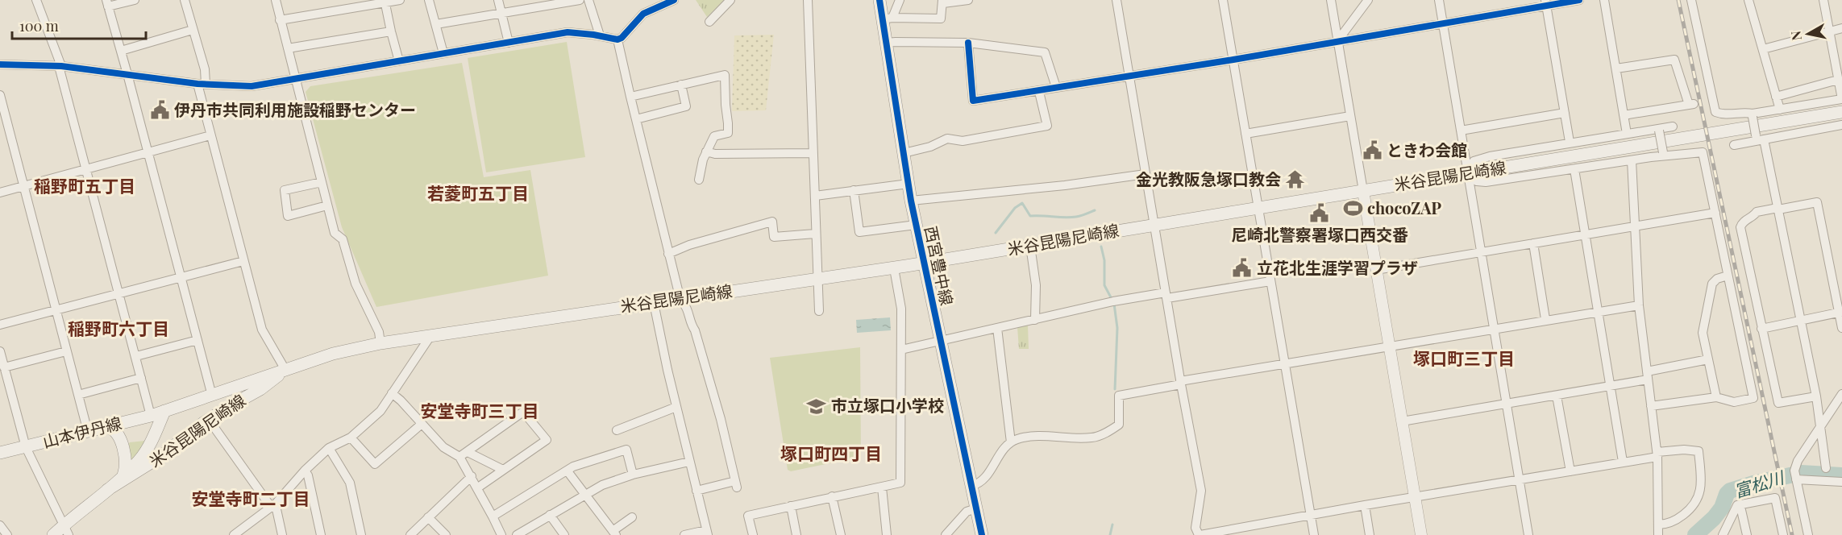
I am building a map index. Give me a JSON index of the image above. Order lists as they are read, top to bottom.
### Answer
{
  "streets": {
    "main road": ["米谷昆陽尼崎線", "西宮豊中線", "山本伊丹線"]
  },
  "crossings": [
    ["米谷昆陽尼崎線", "西宮豊中線"],
    ["米谷昆陽尼崎線", "山本伊丹線"]
  ],
  "districts": [
    "稲野町五丁目",
    "若菱町五丁目",
    "稲野町六丁目",
    "塚口町三丁目",
    "安堂寺町三丁目",
    "塚口町四丁目",
    "安堂寺町二丁目"
  ],
  "water": ["富松川"],
  "places": {
    "public building": [
      "伊丹市共同利用施設稲野センター",
      "ときわ会館",
      "尼崎北警察署塚口西交番",
      "立花北生涯学習プラザ"
    ],
    "temple": ["金光教阪急塚口教会"],
    "sports": ["chocoZAP"],
    "school or university": ["市立塚口小学校"]
  },
  "scale_bar": "100 m",
  "north": "left"
}
